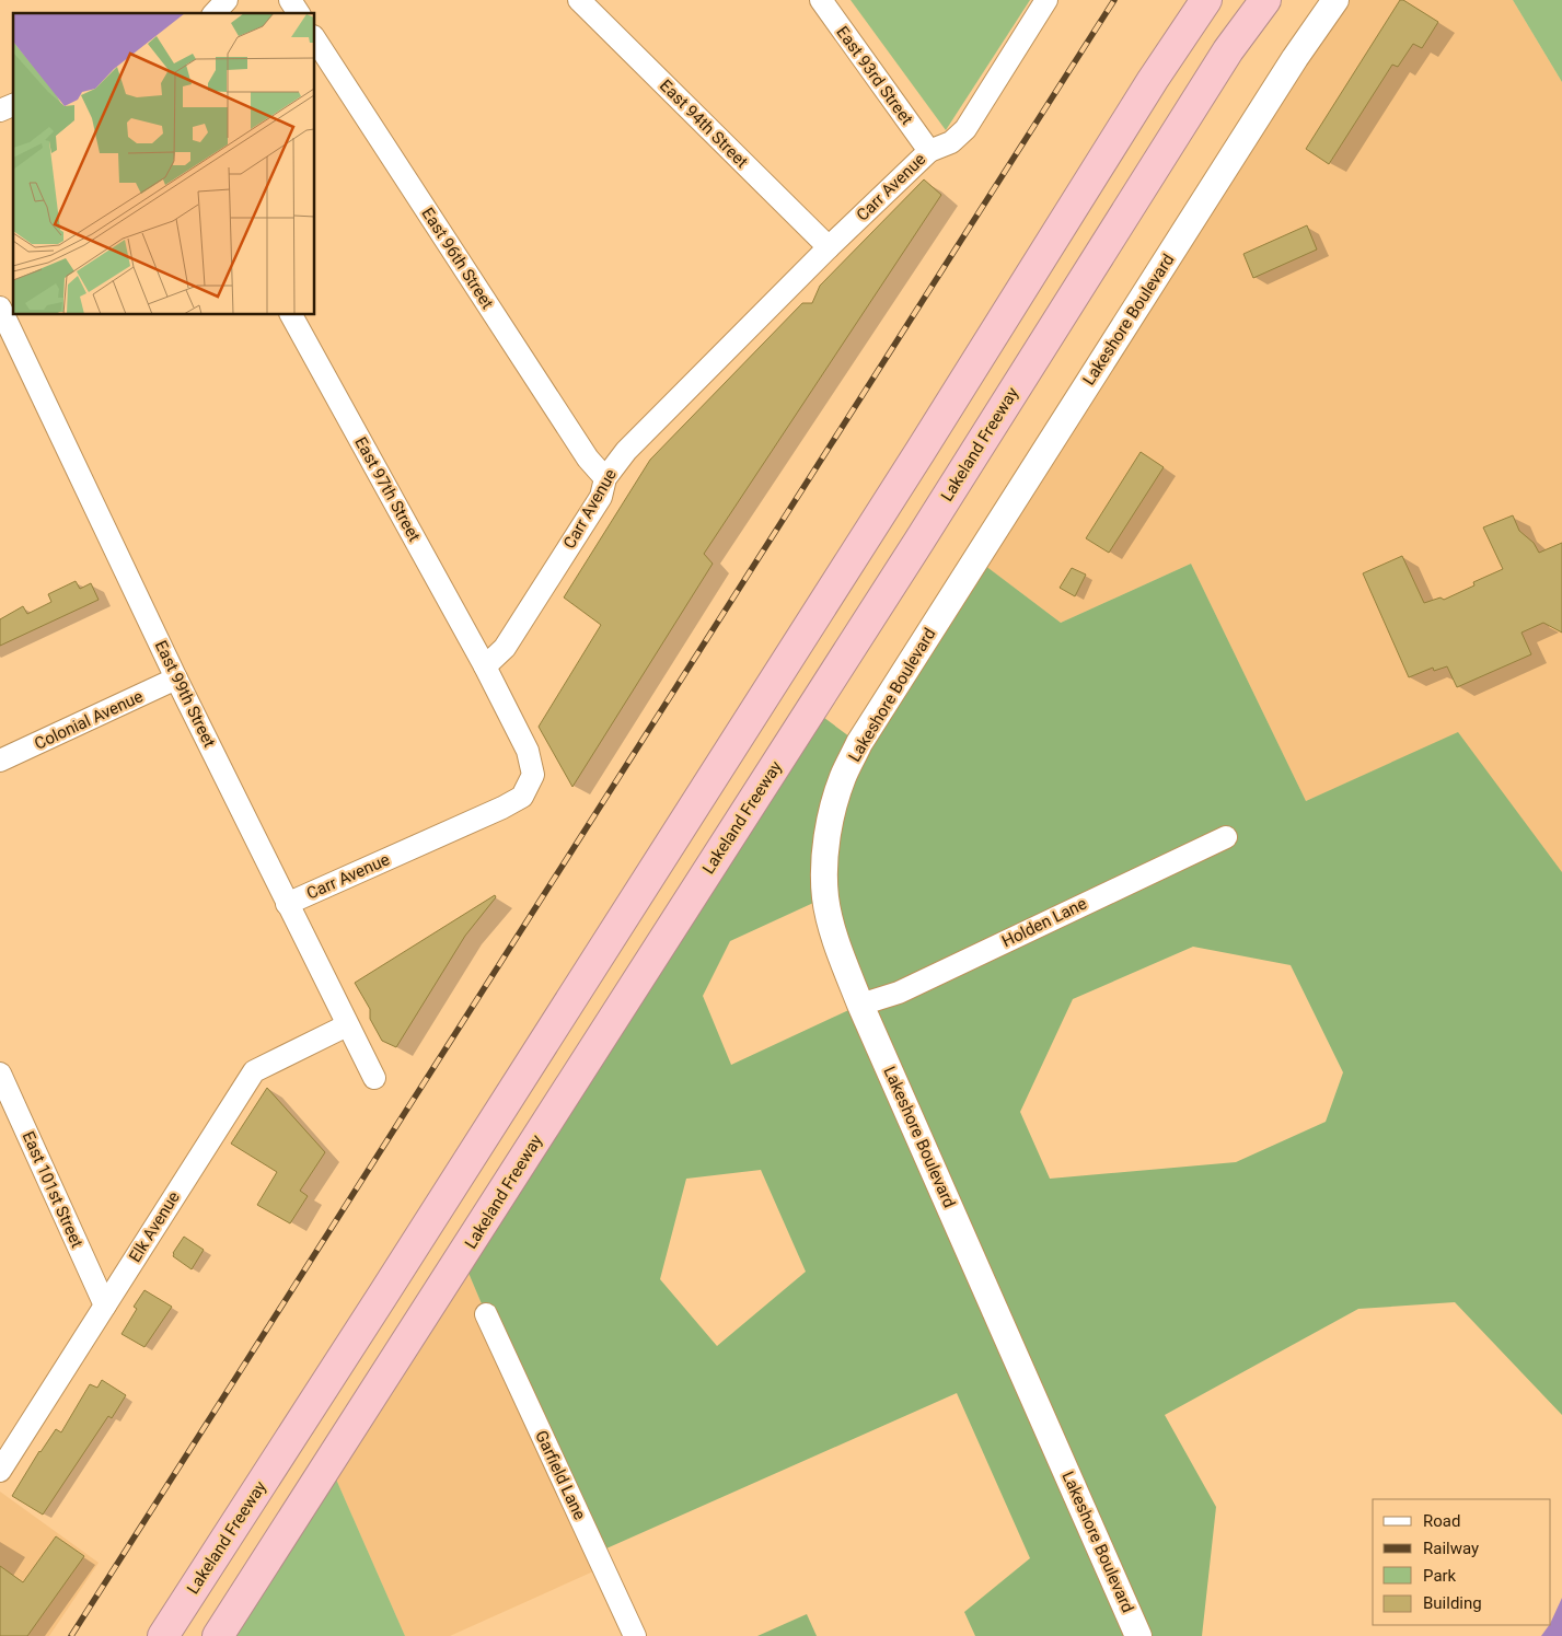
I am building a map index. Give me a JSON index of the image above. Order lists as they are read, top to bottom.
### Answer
{
  "streets": {
    "highway": ["Lakeland Freeway"],
    "street": [
      "East 93rd Street",
      "East 94th Street",
      "Carr Avenue",
      "East 96th Street",
      "Lakeshore Boulevard",
      "East 97th Street",
      "East 99th Street",
      "Colonial Avenue",
      "Holden Lane",
      "East 101st Street",
      "Elk Avenue",
      "Garfield Lane"
    ]
  },
  "crossings": [
    ["East 93rd Street", "Carr Avenue"],
    ["East 94th Street", "Carr Avenue"],
    ["Carr Avenue", "East 96th Street"],
    ["Carr Avenue", "East 97th Street"],
    ["Carr Avenue", "East 99th Street"],
    ["Lakeshore Boulevard", "Holden Lane"],
    ["East 99th Street", "Colonial Avenue"],
    ["East 99th Street", "Elk Avenue"],
    ["East 101st Street", "Elk Avenue"]
  ],
  "legend": [
    "Road",
    "Railway",
    "Park",
    "Building"
  ]
}
